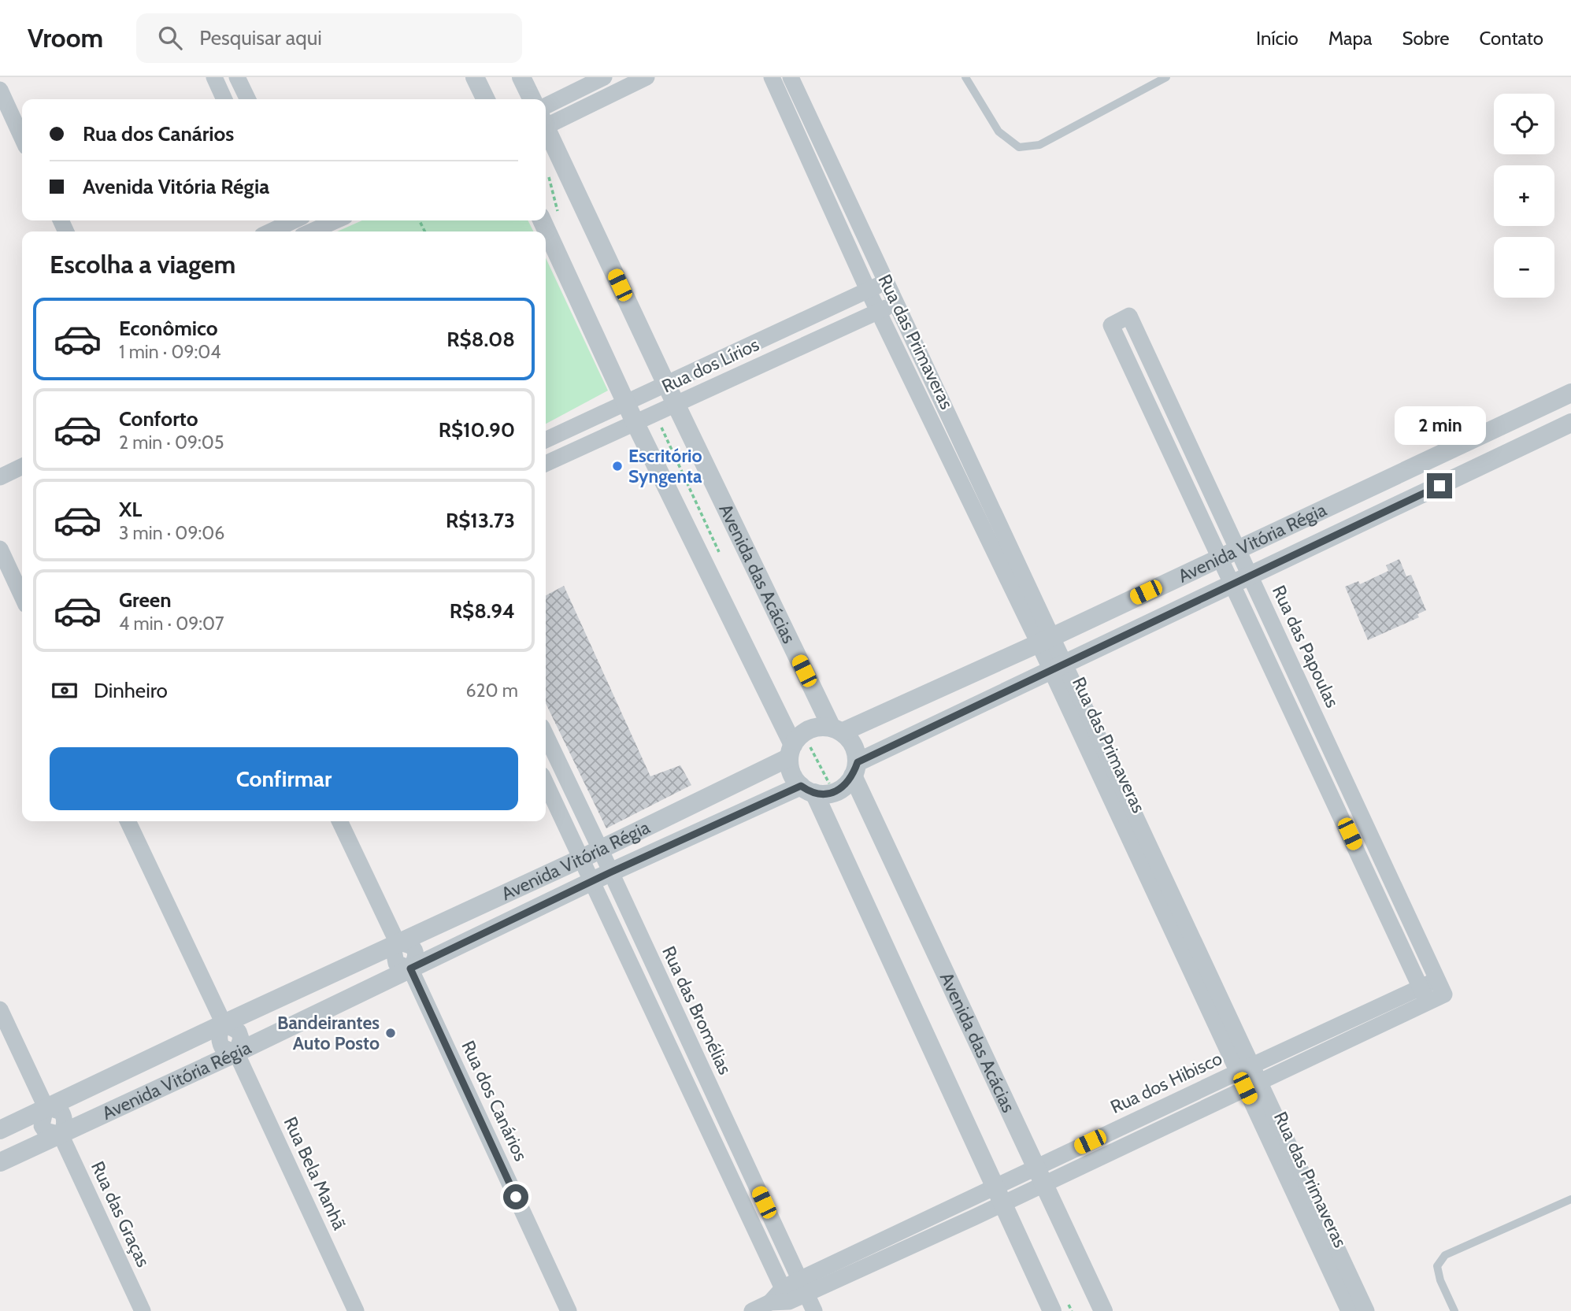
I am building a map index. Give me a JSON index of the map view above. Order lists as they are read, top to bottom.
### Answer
{
  "streets": {
    "street": [
      "Rua das Primaveras",
      "Rua dos Lírios",
      "Avenida Vitória Régia",
      "Avenida das Acácias",
      "Rua das Papoulas",
      "Rua das Bromélias",
      "Rua dos Hibisco",
      "Rua dos Canários",
      "Rua Bela Manhã",
      "Rua das Graças"
    ]
  },
  "crossings": [
    ["Rua das Primaveras", "Rua dos Lírios"],
    ["Rua das Primaveras", "Avenida Vitória Régia"],
    ["Rua das Primaveras", "Rua dos Hibisco"],
    ["Rua dos Lírios", "Avenida das Acácias"],
    ["Avenida Vitória Régia", "Avenida das Acácias"],
    ["Avenida Vitória Régia", "Rua das Papoulas"],
    ["Avenida Vitória Régia", "Rua das Bromélias"],
    ["Avenida Vitória Régia", "Rua dos Canários"],
    ["Avenida Vitória Régia", "Rua Bela Manhã"],
    ["Avenida Vitória Régia", "Rua das Graças"],
    ["Avenida das Acácias", "Rua dos Hibisco"],
    ["Rua das Papoulas", "Rua dos Hibisco"],
    ["Rua das Bromélias", "Rua dos Hibisco"]
  ],
  "places": ["Escritório Syngenta", "Bandeirantes Auto Posto"],
  "page": {
    "header": "Vroom",
    "search": "Pesquisar aqui",
    "nav": [
      "Início",
      "Mapa",
      "Sobre",
      "Contato"
    ],
    "map_buttons": ["+", "−"],
    "banner": ["Rua dos Canários", "Avenida Vitória Régia"],
    "heading": "Escolha a viagem",
    "list": [
      {
        "name": "Econômico",
        "note": "1 min · 09:04",
        "value": "R$8.08"
      },
      {
        "name": "Conforto",
        "note": "2 min · 09:05",
        "value": "R$10.90"
      },
      {
        "name": "XL",
        "note": "3 min · 09:06",
        "value": "R$13.73"
      },
      {
        "name": "Green",
        "note": "4 min · 09:07",
        "value": "R$8.94"
      }
    ],
    "bubble": "2 min",
    "pay": ["Dinheiro", "620 m"],
    "buttons": "Confirmar"
  }
}
